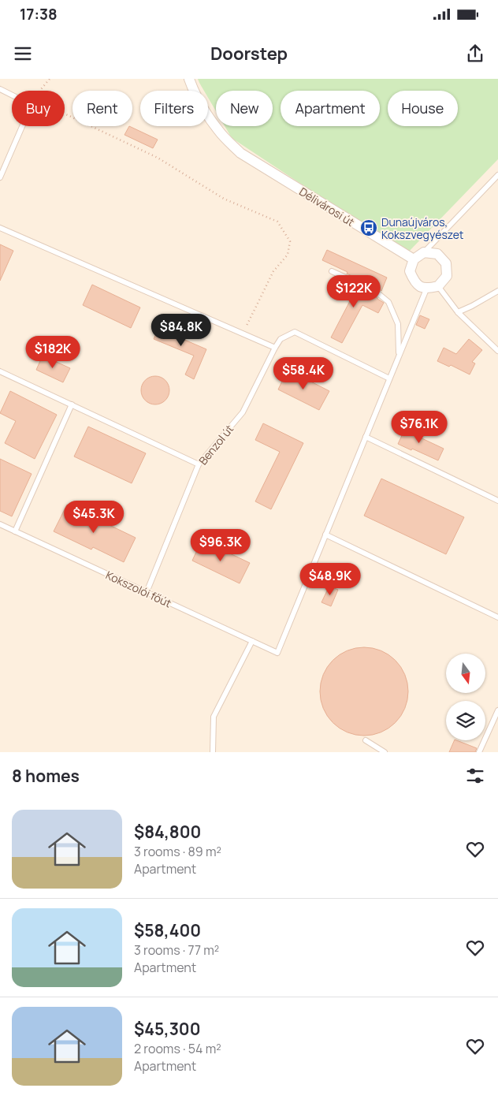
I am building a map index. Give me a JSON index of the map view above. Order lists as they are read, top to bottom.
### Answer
{
  "streets": {
    "street": ["Délivárosi út"],
    "lane": ["Benzol út", "Kokszolói főút"]
  },
  "crossings": [
    ["Benzol út", "Kokszolói főút"]
  ],
  "places": {
    "bus stop": ["Dunaújváros, Kokszvegyészet"]
  },
  "north": "bottom",
  "page": {
    "status": "17:38",
    "header": "Doorstep",
    "chip": [
      "Buy",
      "Rent",
      "Filters",
      "New",
      "Apartment",
      "House"
    ],
    "price": [
      "$122K",
      "$84.8K",
      "$182K",
      "$58.4K",
      "$76.1K",
      "$45.3K",
      "$96.3K",
      "$48.9K"
    ],
    "heading": "8 homes",
    "list": [
      {
        "name": "$84,800",
        "note": "3 rooms · 89 m² · Apartment"
      },
      {
        "name": "$58,400",
        "note": "3 rooms · 77 m² · Apartment"
      },
      {
        "name": "$45,300",
        "note": "2 rooms · 54 m² · Apartment"
      }
    ]
  }
}
